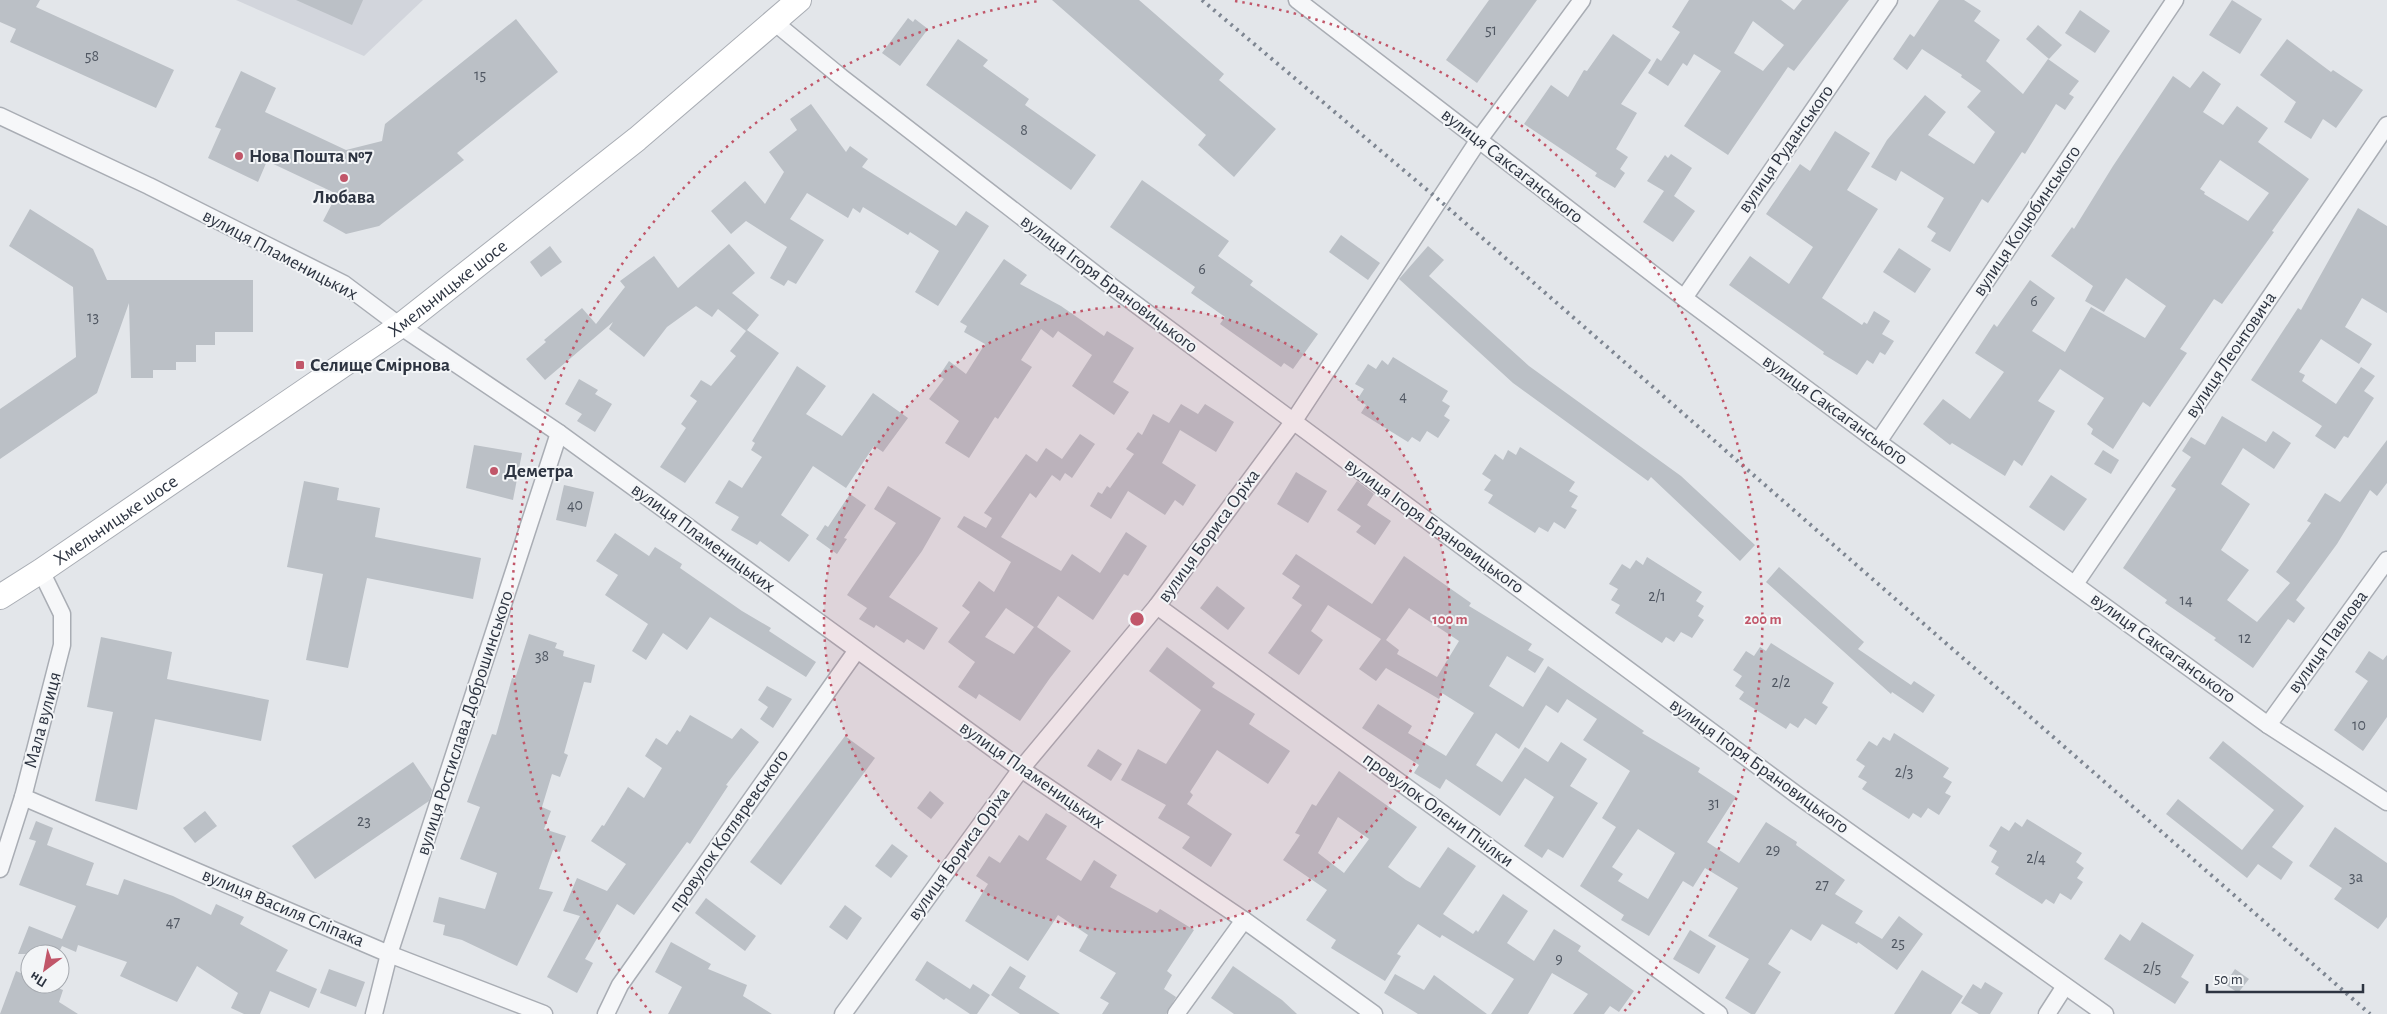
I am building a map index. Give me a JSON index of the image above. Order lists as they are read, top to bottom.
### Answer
{
  "streets": {
    "street": [
      "вулиця Руданського",
      "вулиця Саксаганського",
      "вулиця Коцюбинського",
      "вулиця Пламеницьких",
      "вулиця Ігоря Брановицького",
      "Хмельницьке шосе",
      "вулиця Леонтовича",
      "вулиця Бориса Оріха",
      "вулиця Павлова",
      "Мала вулиця",
      "вулиця Ростислава Доброшинського",
      "провулок Олени Пчілки",
      "провулок Котляревського",
      "вулиця Василя Сліпака"
    ]
  },
  "crossings": [
    ["вулиця Руданського", "вулиця Саксаганського"],
    ["вулиця Саксаганського", "вулиця Коцюбинського"],
    ["вулиця Саксаганського", "вулиця Леонтовича"],
    ["вулиця Саксаганського", "вулиця Бориса Оріха"],
    ["вулиця Саксаганського", "вулиця Павлова"],
    ["вулиця Пламеницьких", "Хмельницьке шосе"],
    ["вулиця Пламеницьких", "вулиця Бориса Оріха"],
    ["вулиця Пламеницьких", "вулиця Ростислава Доброшинського"],
    ["вулиця Пламеницьких", "провулок Котляревського"],
    ["вулиця Ігоря Брановицького", "Хмельницьке шосе"],
    ["вулиця Ігоря Брановицького", "вулиця Бориса Оріха"],
    ["Хмельницьке шосе", "Мала вулиця"],
    ["вулиця Бориса Оріха", "провулок Олени Пчілки"],
    ["Мала вулиця", "вулиця Василя Сліпака"],
    ["вулиця Ростислава Доброшинського", "вулиця Василя Сліпака"]
  ],
  "places": {
    "other": ["Нова Пошта №7", "Любава", "Деметра"],
    "transit": ["Селище Смірнова"]
  },
  "house_numbers": [
    "51",
    "58",
    "15",
    "8",
    "6",
    "6",
    "13",
    "4",
    "40",
    "2/1",
    "14",
    "12",
    "38",
    "2/2",
    "10",
    "2/3",
    "31",
    "23",
    "29",
    "2/4",
    "3а",
    "27",
    "47",
    "25",
    "9",
    "2/5"
  ],
  "scale_bar": "50 m",
  "north": "bottom left",
  "rings": ["100 m", "200 m"]
}
